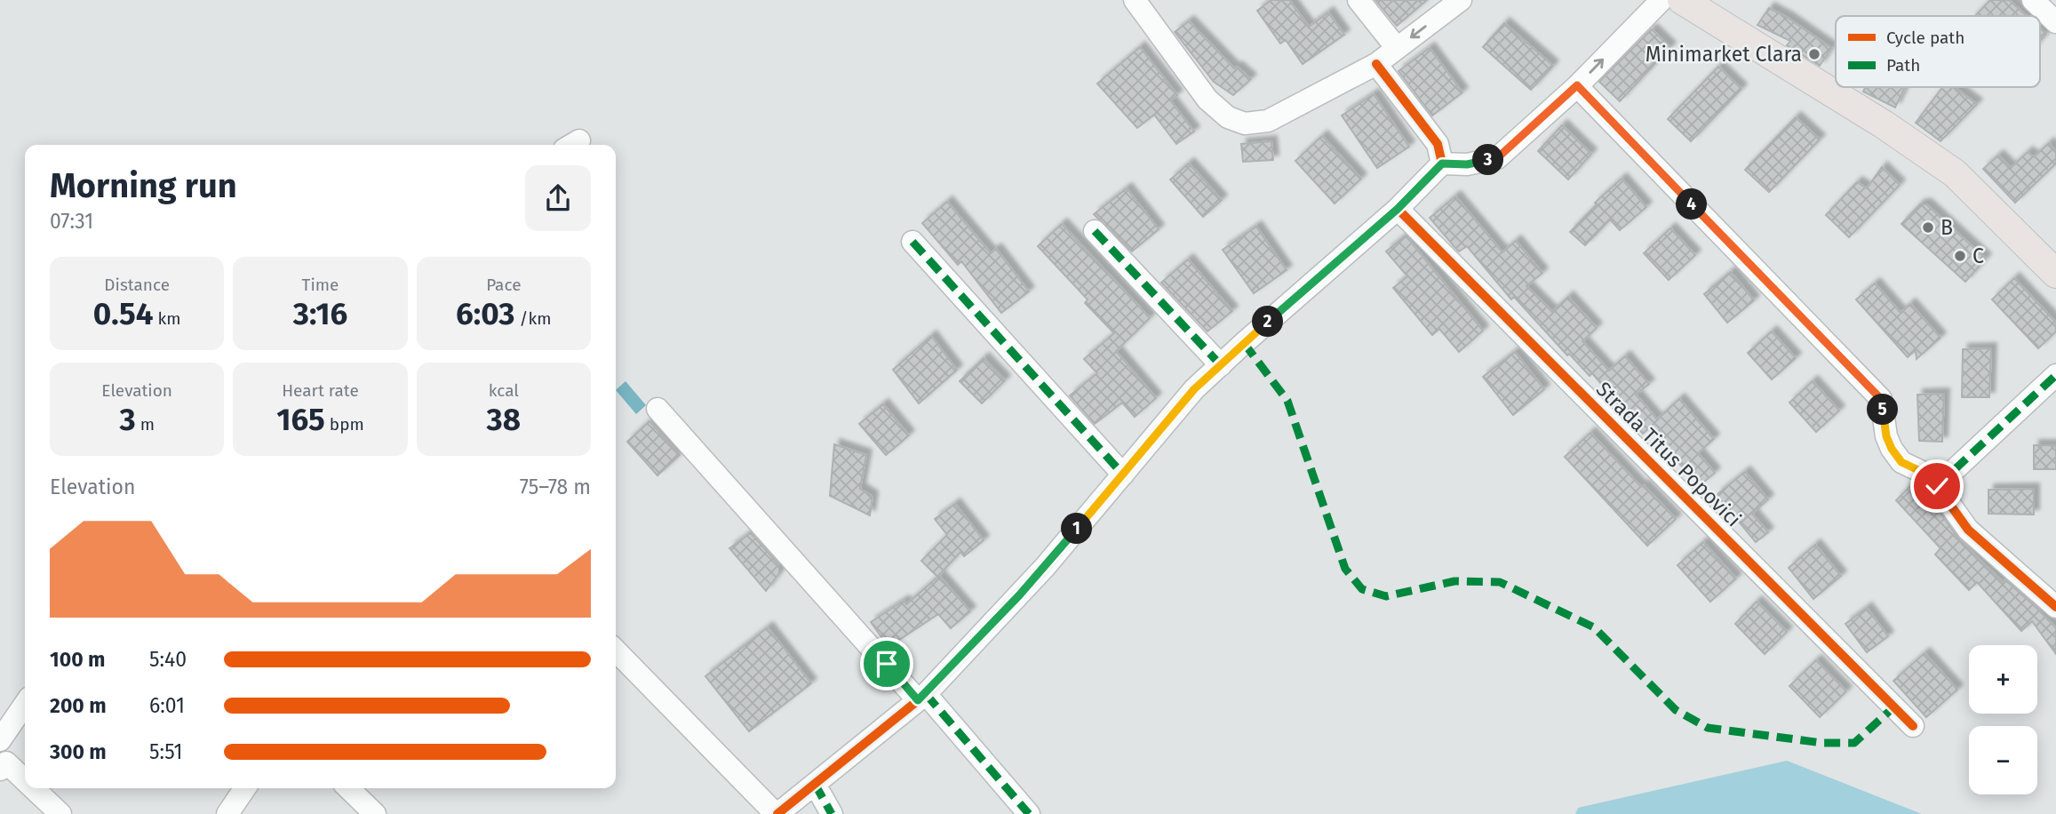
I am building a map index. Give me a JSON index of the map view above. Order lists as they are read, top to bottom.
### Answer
{
  "streets": {
    "street": ["Strada Titus Popovici"]
  },
  "places": ["Minimarket Clara", "B", "C"],
  "legend": ["Cycle path", "Path"],
  "page": {
    "pins": [
      "3",
      "4",
      "2",
      "5",
      "1"
    ],
    "heading": ["Morning run", "07:31"],
    "stats": [
      ["Distance", "0.54 km"],
      ["Time", "3:16"],
      ["Pace", "6:03 /km"],
      ["Elevation", "3 m"],
      ["Heart rate", "165 bpm"],
      ["kcal", "38"]
    ],
    "chart": ["Elevation", "75–78 m"],
    "list": [
      {
        "name": "100 m",
        "note": "5:40"
      },
      {
        "name": "200 m",
        "note": "6:01"
      },
      {
        "name": "300 m",
        "note": "5:51"
      }
    ],
    "map_buttons": ["+", "−"]
  }
}
